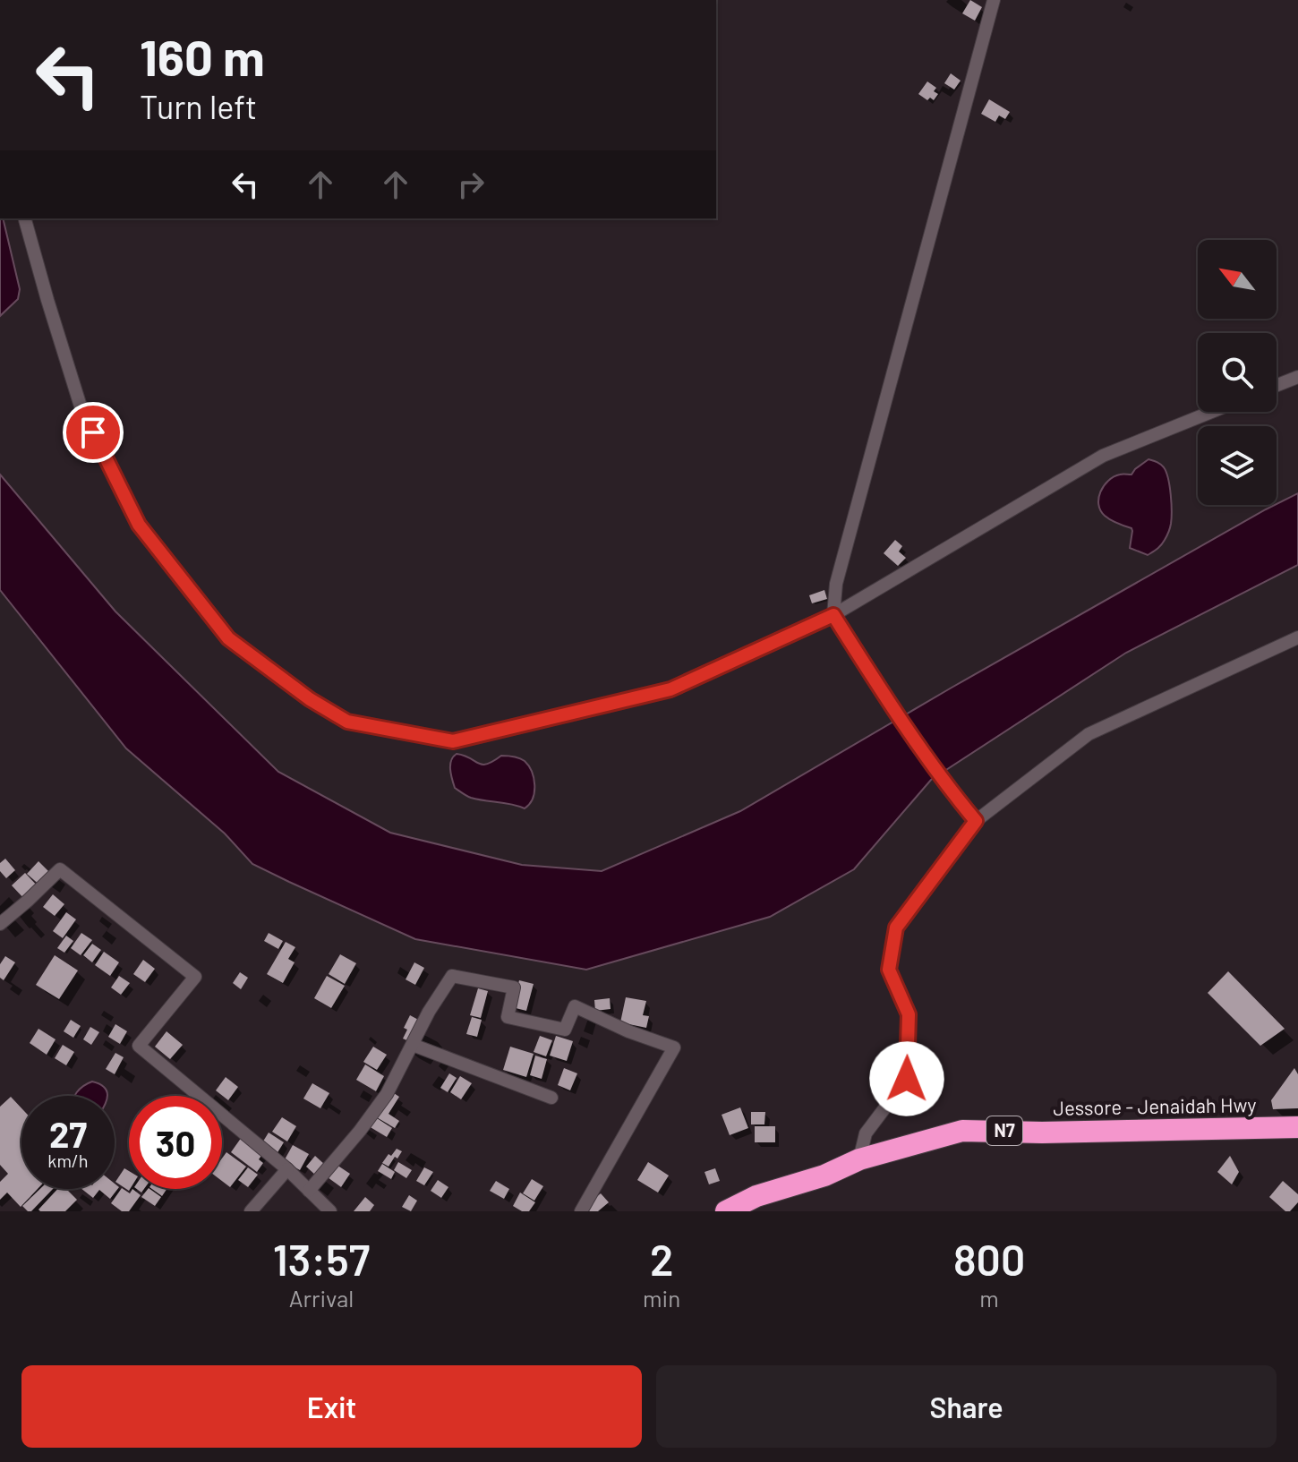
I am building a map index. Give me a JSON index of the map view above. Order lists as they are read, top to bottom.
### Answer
{
  "streets": {
    "highway": ["Jessore - Jenaidah Hwy", "N7"]
  },
  "north": "top left",
  "page": {
    "turn": ["160 m", "Turn left"],
    "speed": "27 km/h",
    "limit": "30",
    "eta": [
      "13:57",
      "Arrival",
      "2",
      "min",
      "800",
      "m"
    ],
    "buttons": ["Exit", "Share"]
  }
}
